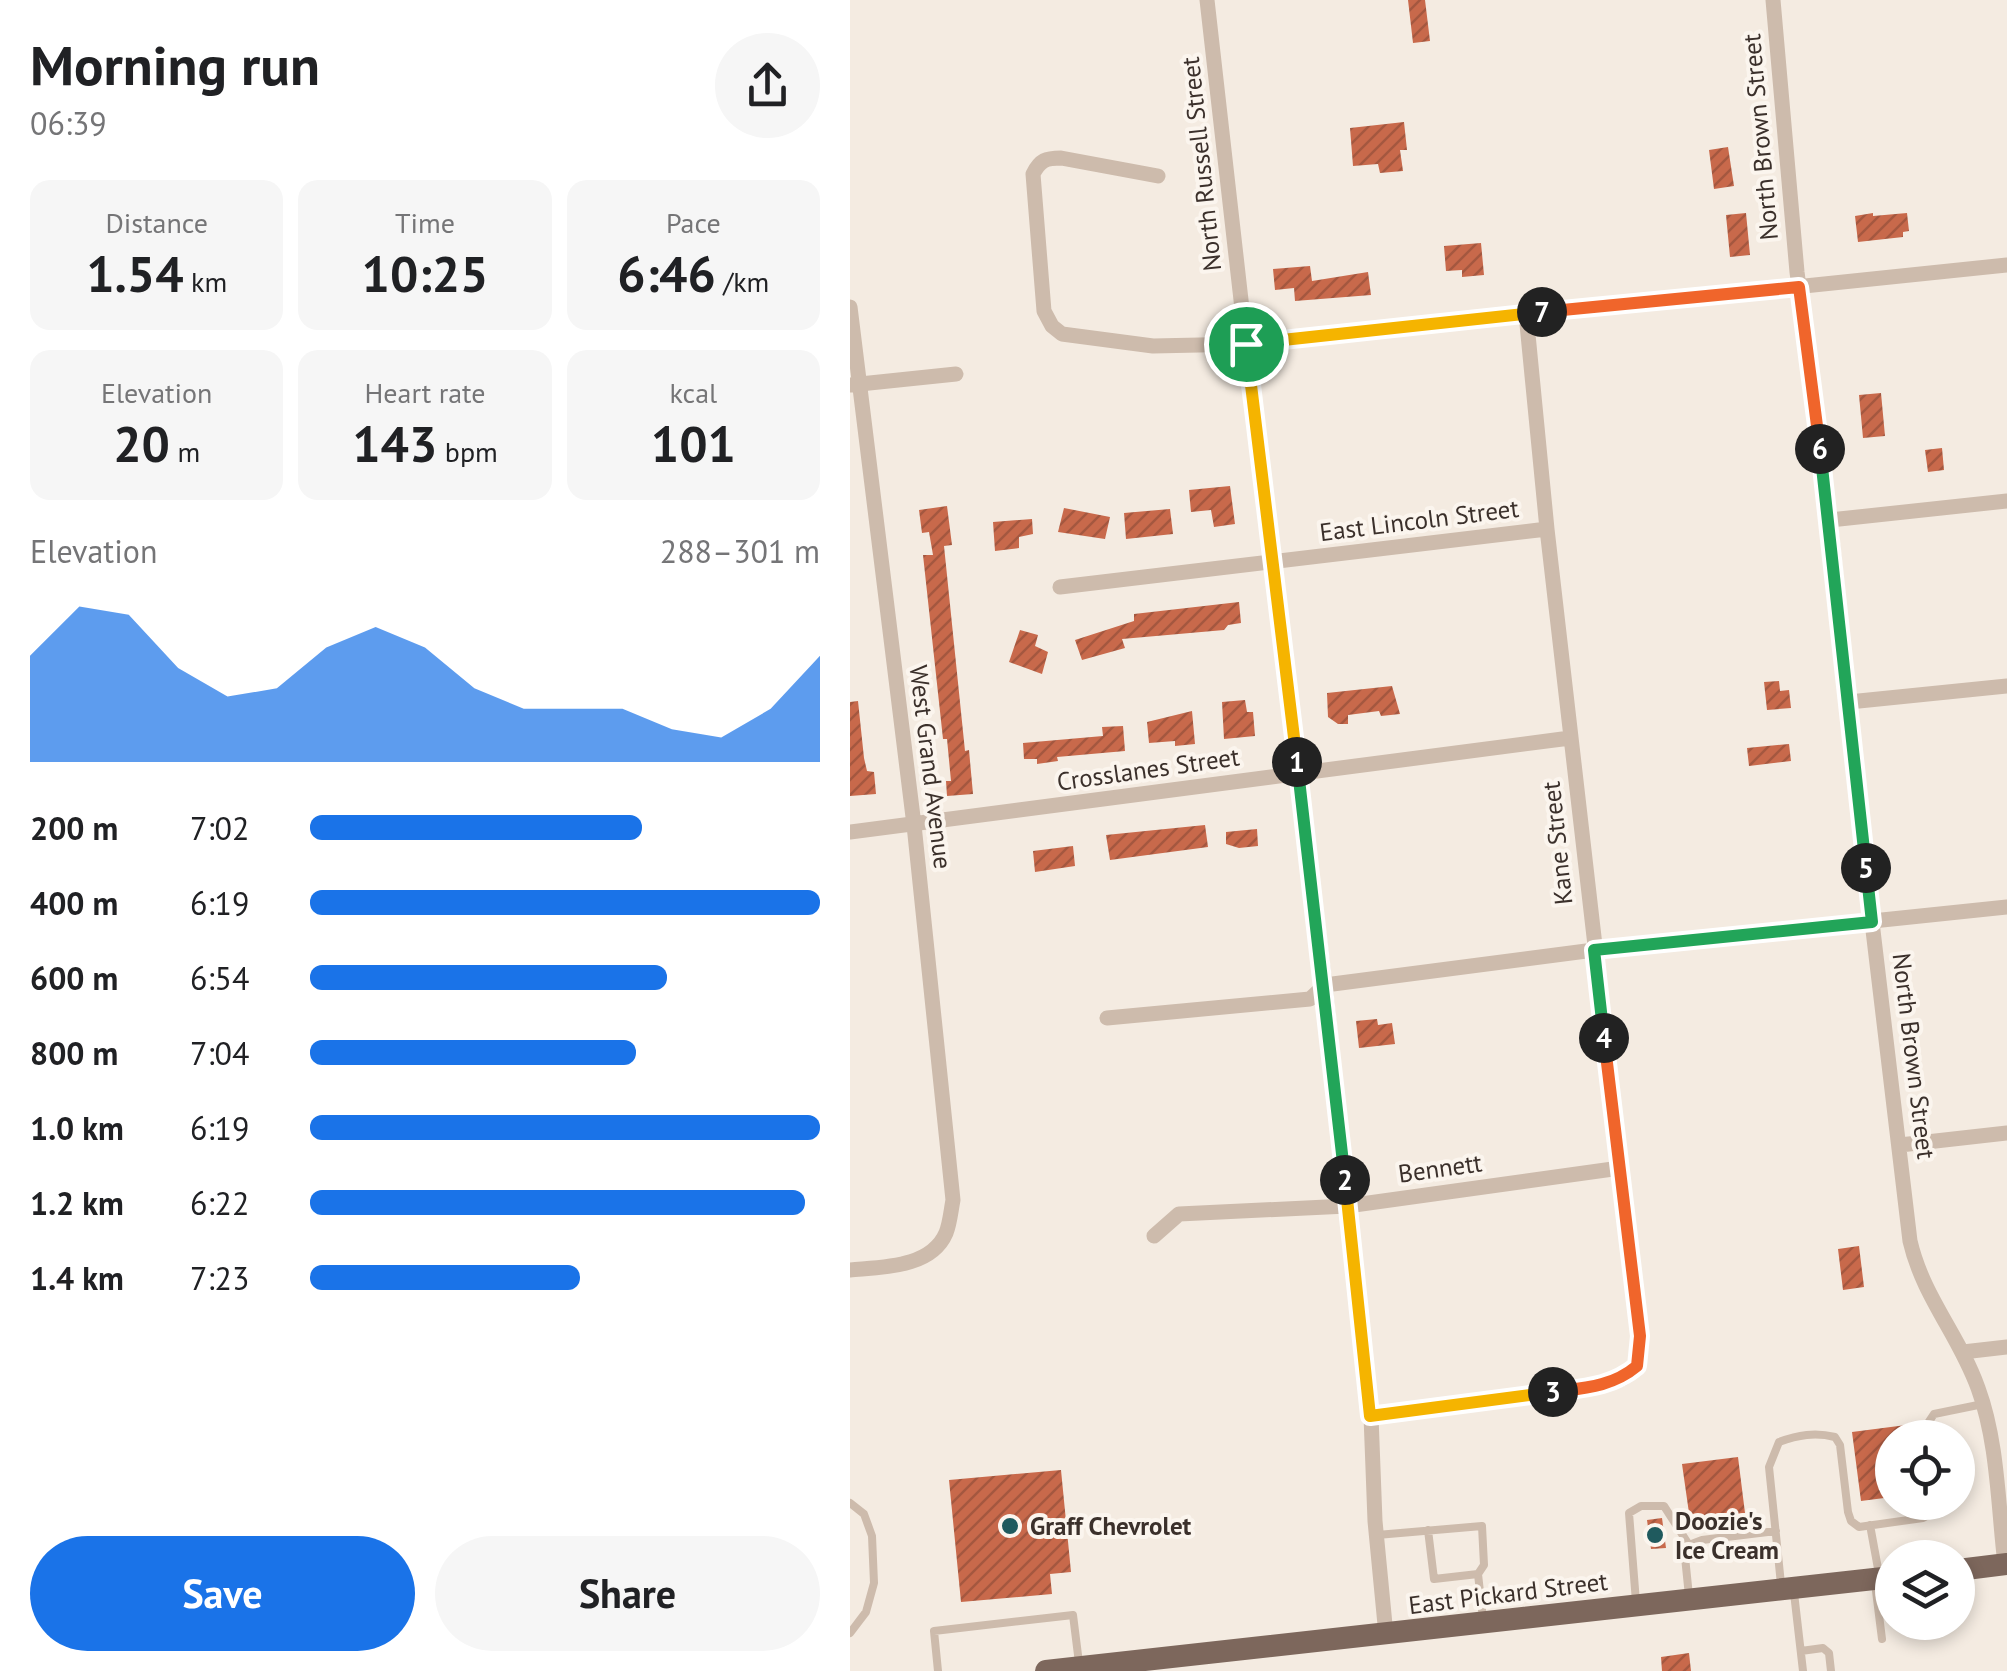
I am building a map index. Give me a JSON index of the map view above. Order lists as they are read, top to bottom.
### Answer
{
  "streets": {
    "main road": ["East Pickard Street"],
    "street": [
      "North Brown Street",
      "North Russell Street",
      "East Lincoln Street",
      "West Grand Avenue",
      "Crosslanes Street",
      "Kane Street",
      "Bennett"
    ]
  },
  "crossings": [
    ["North Russell Street", "East Lincoln Street"],
    ["North Russell Street", "Crosslanes Street"],
    ["North Russell Street", "Kane Street"],
    ["North Russell Street", "Bennett"],
    ["North Russell Street", "East Pickard Street"],
    ["East Lincoln Street", "Kane Street"],
    ["West Grand Avenue", "Crosslanes Street"],
    ["Crosslanes Street", "Kane Street"],
    ["Kane Street", "Bennett"]
  ],
  "places": ["Graff Chevrolet", "Doozie's Ice Cream"],
  "page": {
    "heading": ["Morning run", "06:39"],
    "stats": [
      ["Distance", "1.54 km"],
      ["Time", "10:25"],
      ["Pace", "6:46 /km"],
      ["Elevation", "20 m"],
      ["Heart rate", "143 bpm"],
      ["kcal", "101"]
    ],
    "pins": [
      "7",
      "6",
      "1",
      "5",
      "4",
      "2",
      "3"
    ],
    "chart": ["Elevation", "288–301 m"],
    "list": [
      {
        "name": "200 m",
        "note": "7:02"
      },
      {
        "name": "400 m",
        "note": "6:19"
      },
      {
        "name": "600 m",
        "note": "6:54"
      },
      {
        "name": "800 m",
        "note": "7:04"
      },
      {
        "name": "1.0 km",
        "note": "6:19"
      },
      {
        "name": "1.2 km",
        "note": "6:22"
      },
      {
        "name": "1.4 km",
        "note": "7:23"
      }
    ],
    "buttons": ["Save", "Share"]
  }
}
